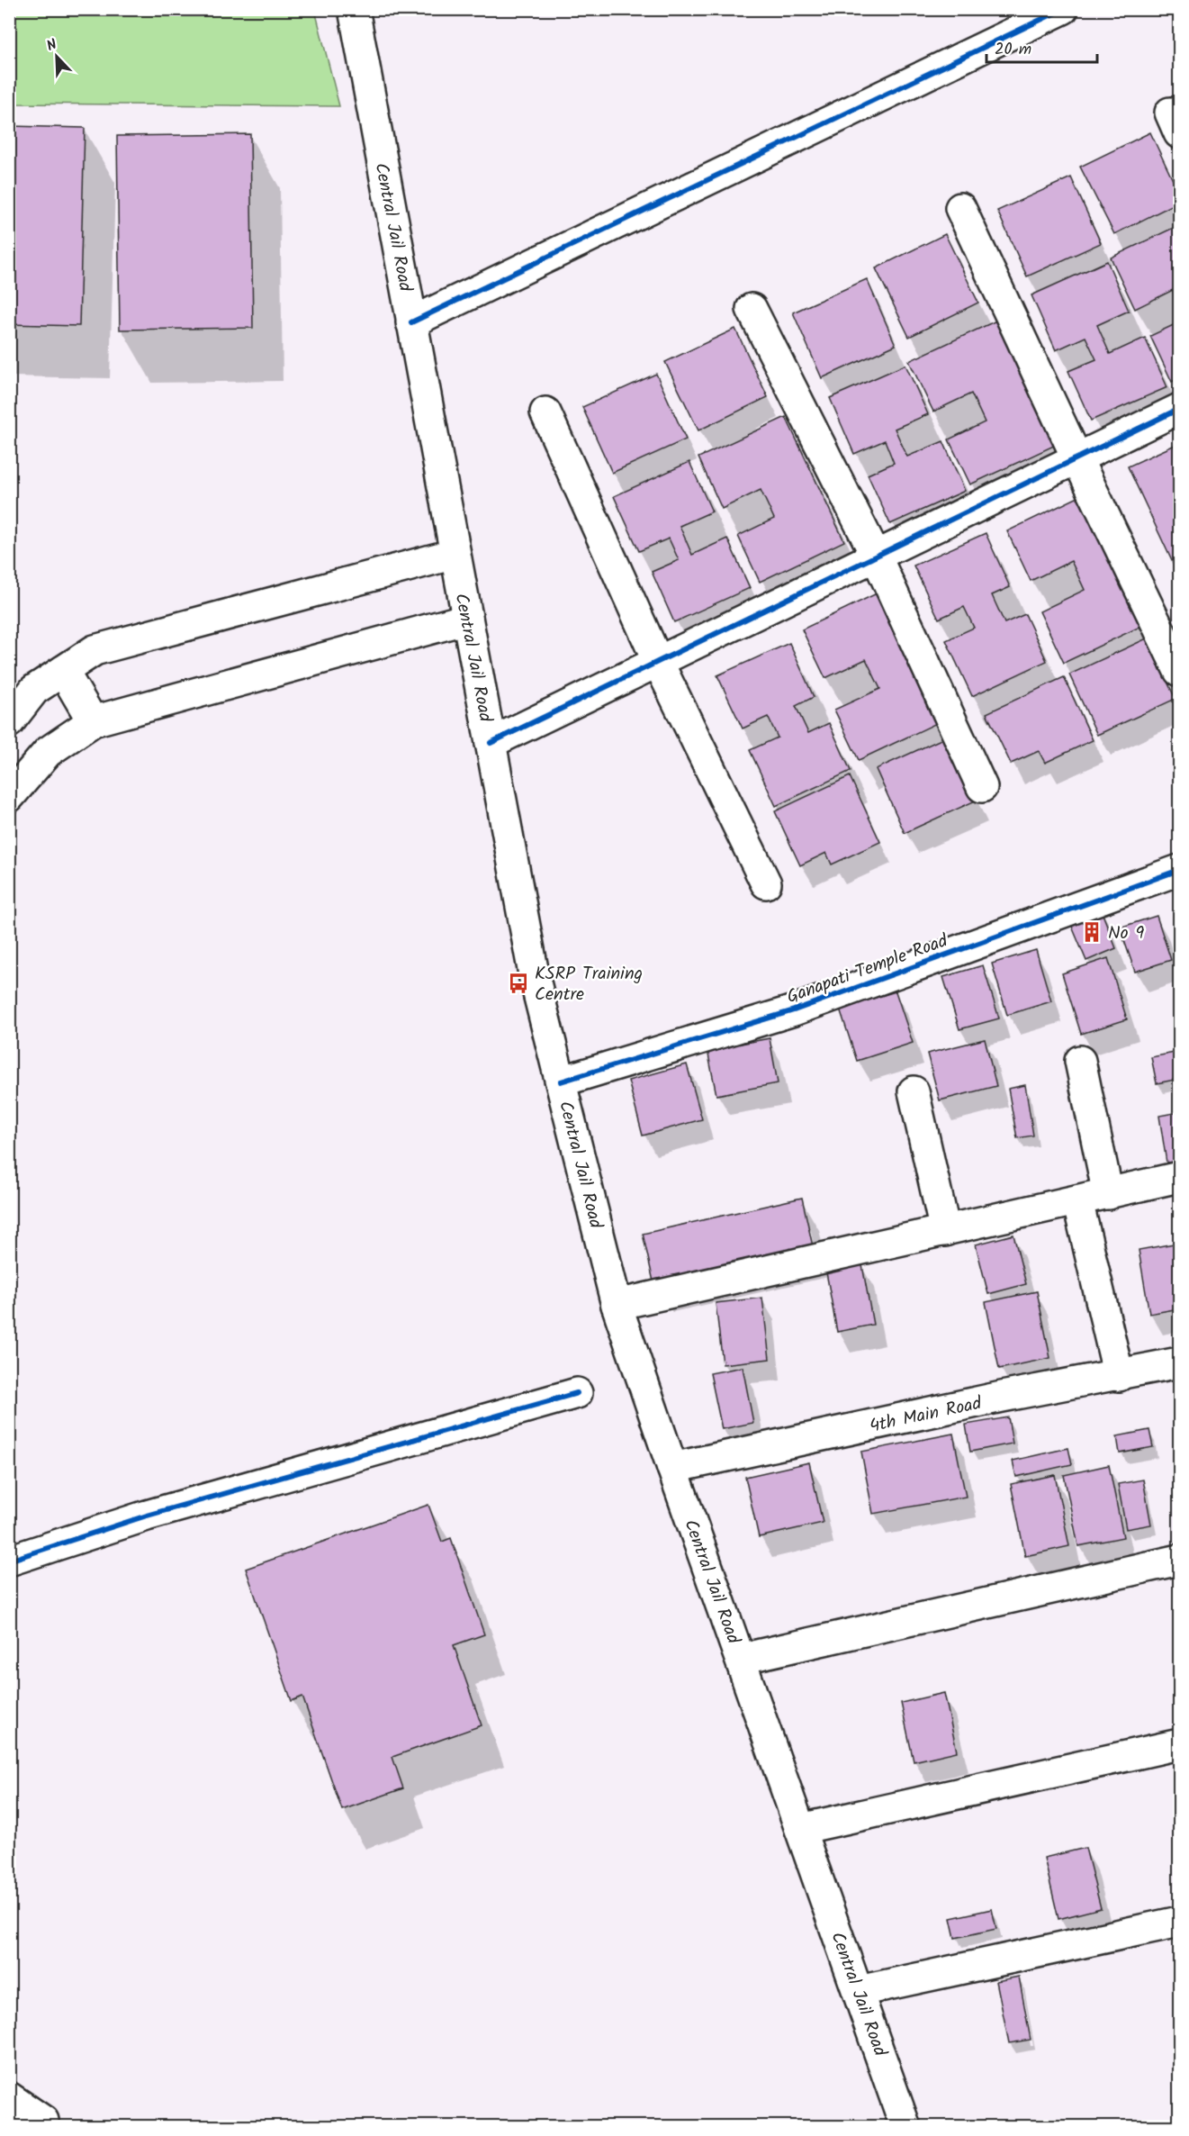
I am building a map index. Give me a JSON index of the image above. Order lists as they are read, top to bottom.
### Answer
{
  "streets": {
    "street": ["Central Jail Road", "Ganapati Temple Road", "4th Main Road"]
  },
  "crossings": [
    ["Central Jail Road", "Ganapati Temple Road"],
    ["Central Jail Road", "4th Main Road"]
  ],
  "places": {
    "building": ["No 9"],
    "bus stop": ["KSRP Training Centre"]
  },
  "scale_bar": "20 m",
  "north": "top left"
}
